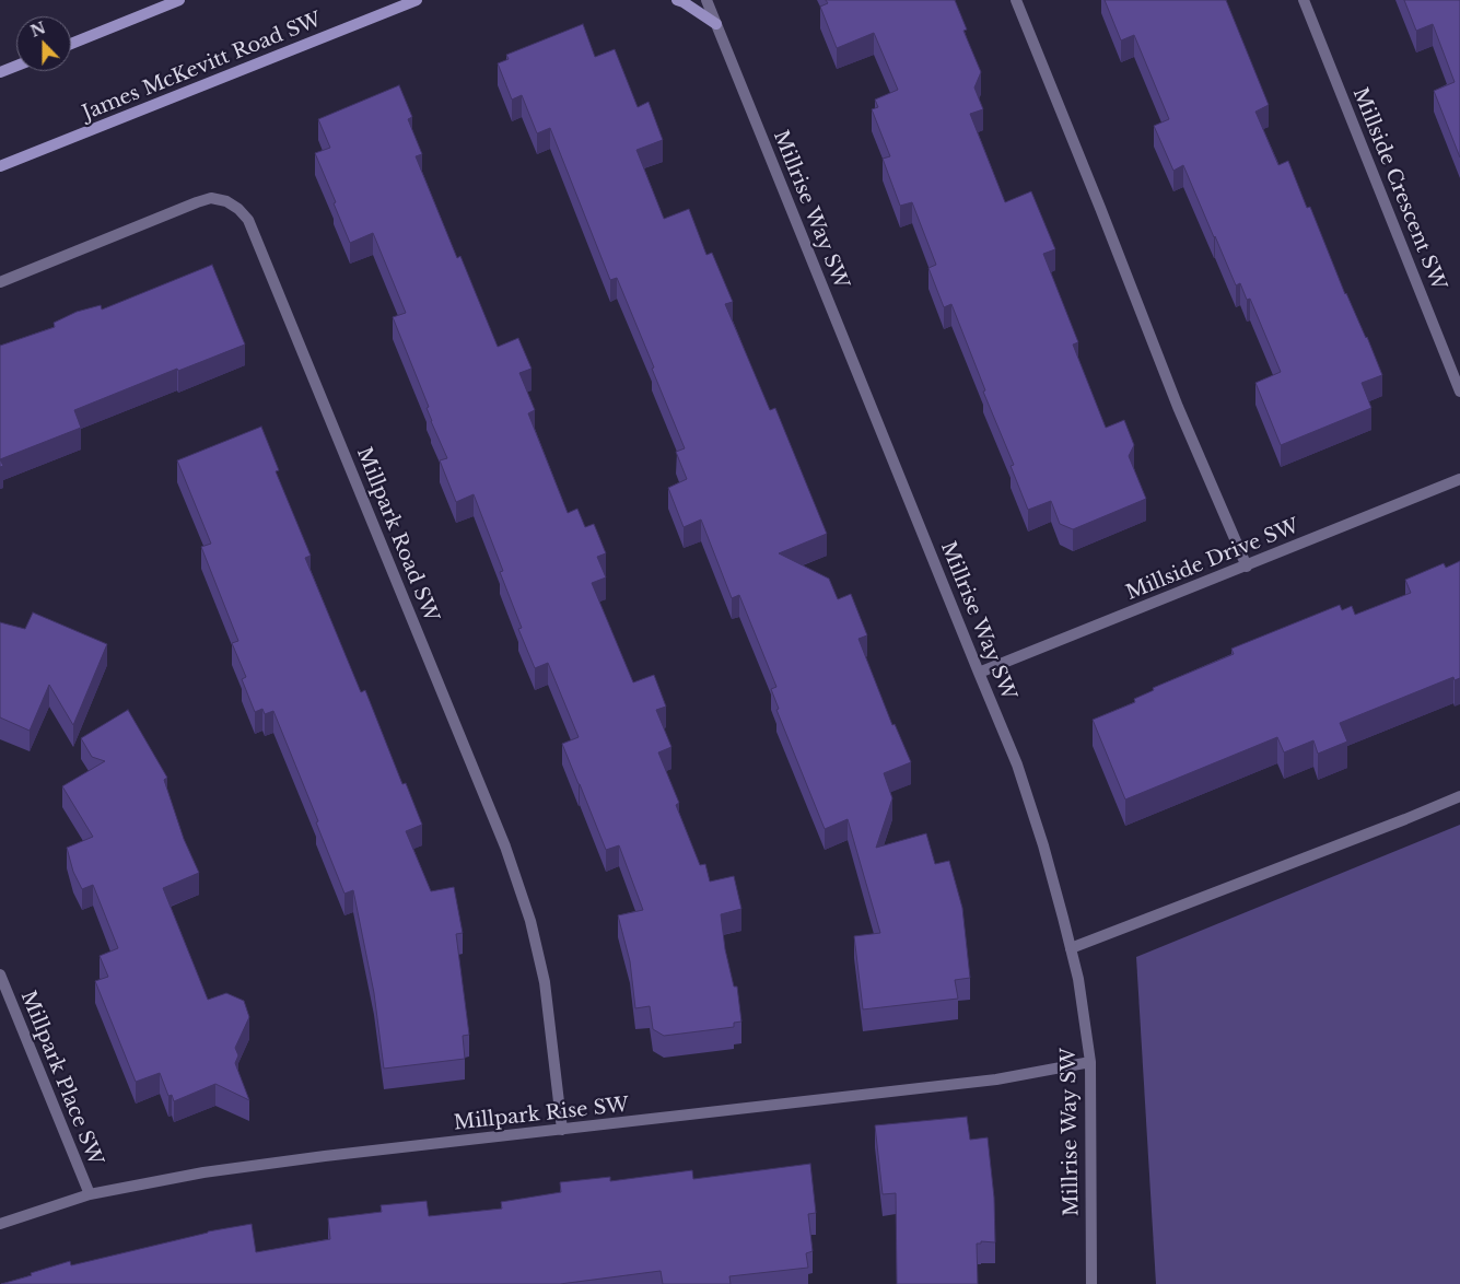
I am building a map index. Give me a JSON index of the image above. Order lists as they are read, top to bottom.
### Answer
{
  "streets": {
    "main road": ["James McKevitt Road SW"],
    "street": [
      "Millside Crescent SW",
      "Millrise Way SW",
      "Millpark Road SW",
      "Millside Drive SW",
      "Millpark Place SW",
      "Millpark Rise SW"
    ]
  },
  "crossings": [
    ["Millrise Way SW", "Millside Drive SW"],
    ["Millrise Way SW", "Millpark Rise SW"],
    ["Millpark Road SW", "Millpark Rise SW"],
    ["Millpark Place SW", "Millpark Rise SW"]
  ],
  "north": "top"
}
